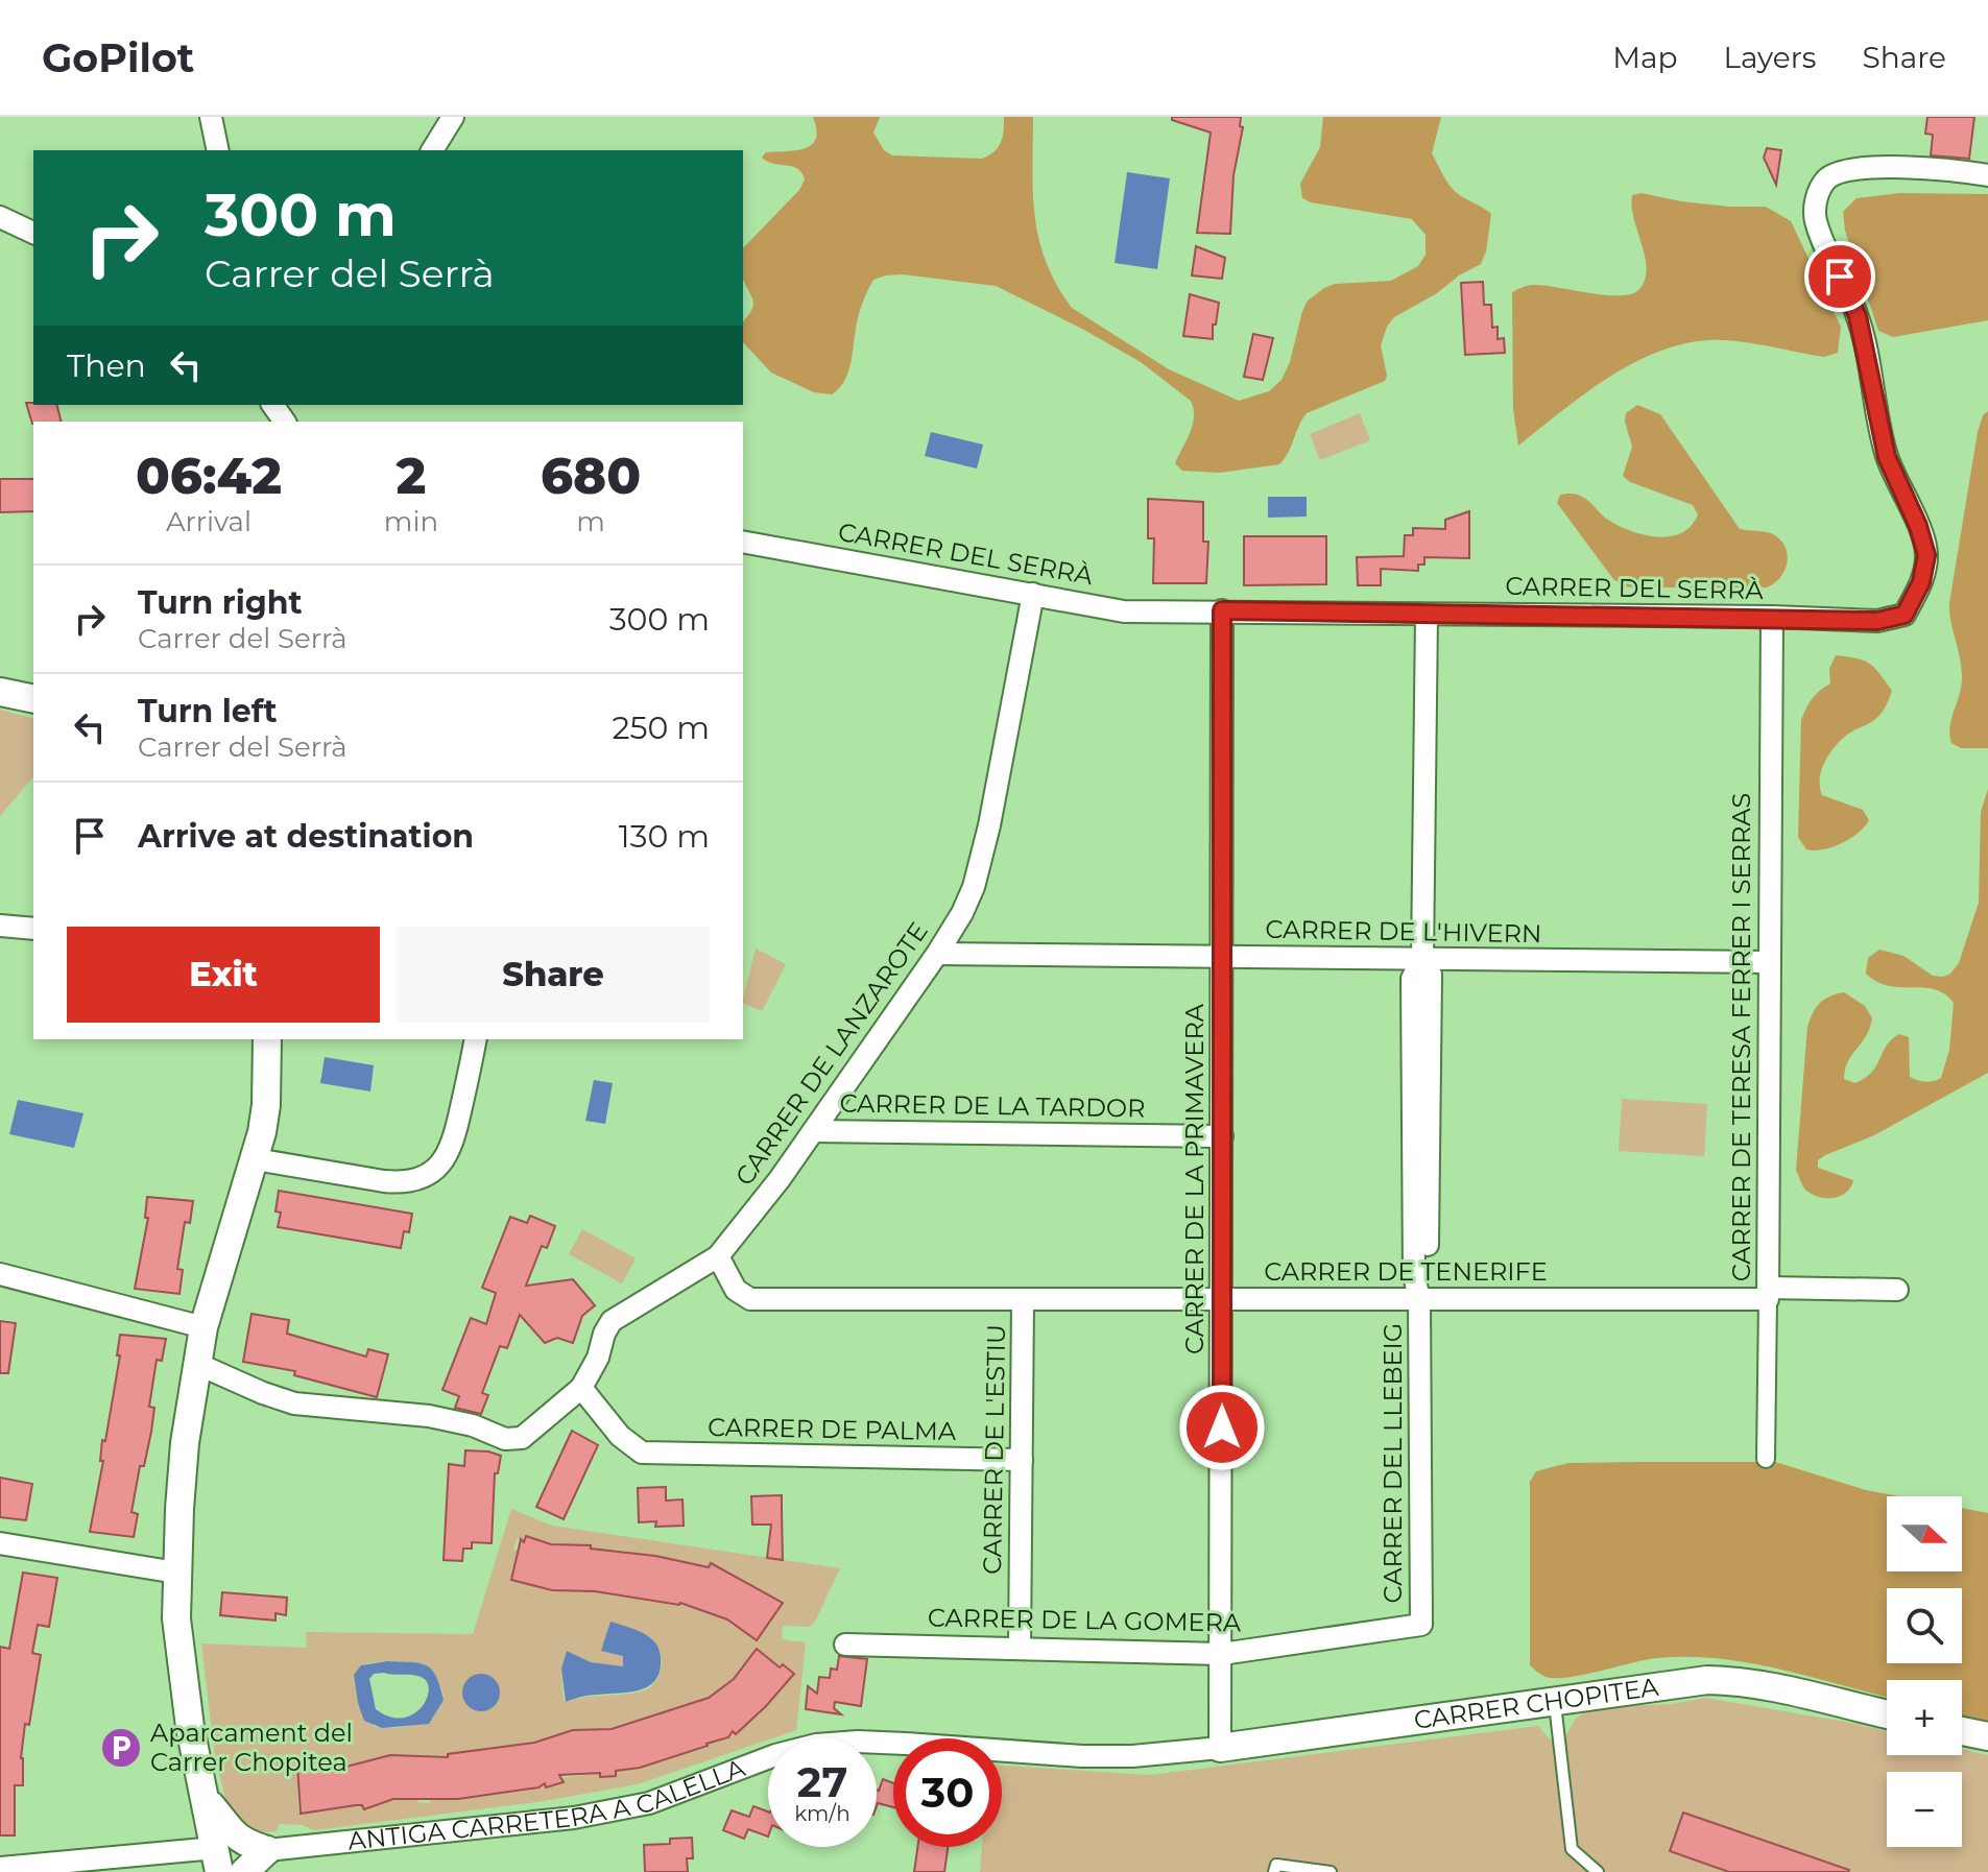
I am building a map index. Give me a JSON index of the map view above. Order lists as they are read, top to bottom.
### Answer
{
  "streets": {
    "street": [
      "CARRER DEL SERRÀ",
      "CARRER DE L'HIVERN",
      "CARRER DE TERESA FERRER I SERRAS",
      "CARRER DE LANZAROTE",
      "CARRER DE LA TARDOR",
      "CARRER DE LA PRIMAVERA",
      "CARRER DE TENERIFE",
      "CARRER DE PALMA",
      "CARRER DE L'ESTIU",
      "CARRER DEL LLEBEIG",
      "CARRER DE LA GOMERA",
      "CARRER CHOPITEA",
      "ANTIGA CARRETERA A CALELLA"
    ]
  },
  "crossings": [
    ["CARRER DEL SERRÀ", "CARRER DE TERESA FERRER I SERRAS"],
    ["CARRER DEL SERRÀ", "CARRER DE LANZAROTE"],
    ["CARRER DEL SERRÀ", "CARRER DE LA PRIMAVERA"],
    ["CARRER DEL SERRÀ", "CARRER DEL LLEBEIG"],
    ["CARRER DE L'HIVERN", "CARRER DE TERESA FERRER I SERRAS"],
    ["CARRER DE L'HIVERN", "CARRER DE LANZAROTE"],
    ["CARRER DE L'HIVERN", "CARRER DE LA PRIMAVERA"],
    ["CARRER DE L'HIVERN", "CARRER DEL LLEBEIG"],
    ["CARRER DE TERESA FERRER I SERRAS", "CARRER DE TENERIFE"],
    ["CARRER DE LANZAROTE", "CARRER DE LA TARDOR"],
    ["CARRER DE LANZAROTE", "CARRER DE TENERIFE"],
    ["CARRER DE LANZAROTE", "CARRER DE PALMA"],
    ["CARRER DE LA TARDOR", "CARRER DE LA PRIMAVERA"],
    ["CARRER DE LA PRIMAVERA", "CARRER DE TENERIFE"],
    ["CARRER DE LA PRIMAVERA", "CARRER DE LA GOMERA"],
    ["CARRER DE LA PRIMAVERA", "CARRER CHOPITEA"],
    ["CARRER DE LA PRIMAVERA", "ANTIGA CARRETERA A CALELLA"],
    ["CARRER DE TENERIFE", "CARRER DE L'ESTIU"],
    ["CARRER DE TENERIFE", "CARRER DEL LLEBEIG"],
    ["CARRER DE PALMA", "CARRER DE L'ESTIU"],
    ["CARRER DE L'ESTIU", "CARRER DE LA GOMERA"],
    ["CARRER DEL LLEBEIG", "CARRER DE LA GOMERA"],
    ["CARRER CHOPITEA", "ANTIGA CARRETERA A CALELLA"]
  ],
  "places": {
    "parking": ["Aparcament del Carrer Chopitea"]
  },
  "north": "right",
  "page": {
    "header": "GoPilot",
    "nav": ["Map", "Layers", "Share"],
    "turn": ["300 m", "Carrer del Serrà"],
    "then": "Then",
    "eta": [
      "06:42",
      "Arrival",
      "2",
      "min",
      "680",
      "m"
    ],
    "list": [
      {
        "name": "Turn right",
        "note": "Carrer del Serrà",
        "value": "300 m"
      },
      {
        "name": "Turn left",
        "note": "Carrer del Serrà",
        "value": "250 m"
      },
      {
        "name": "Arrive at destination",
        "value": "130 m"
      }
    ],
    "buttons": ["Exit", "Share"],
    "map_buttons": ["+", "−"],
    "speed": "27 km/h",
    "limit": "30"
  }
}
